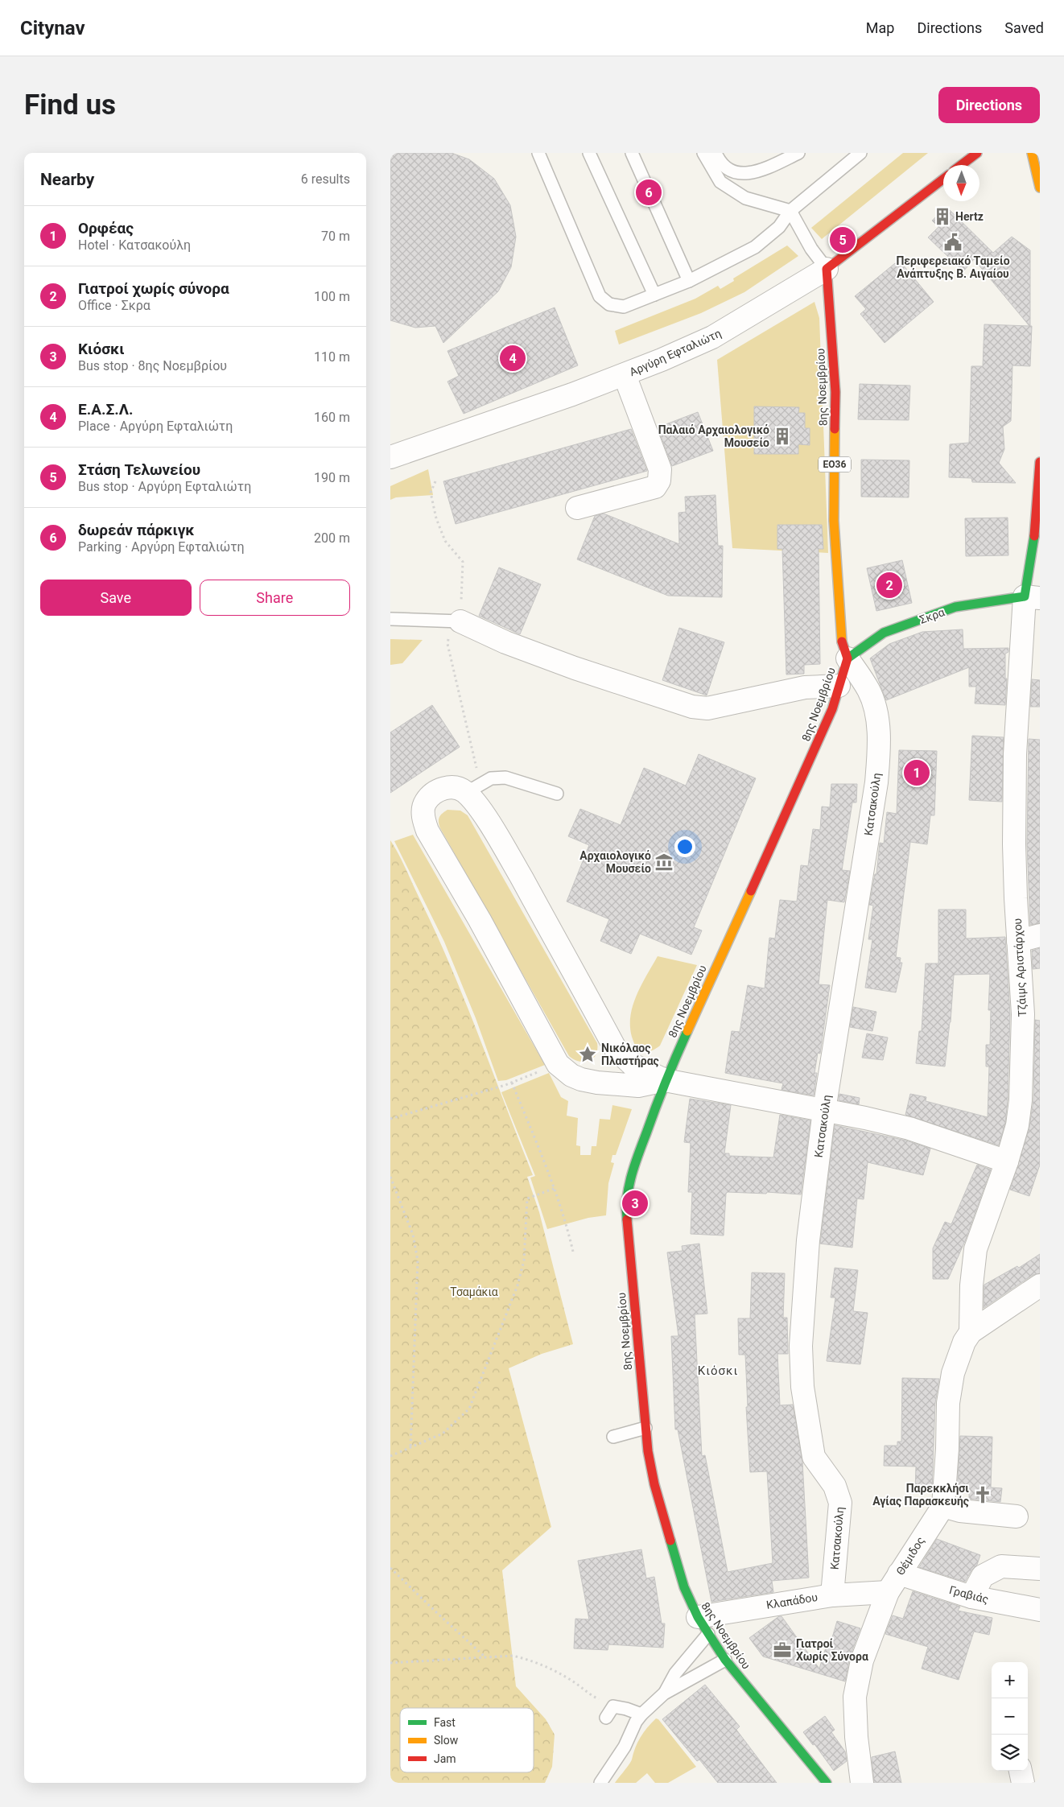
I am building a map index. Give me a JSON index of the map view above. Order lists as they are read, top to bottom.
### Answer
{
  "streets": {
    "main road": [
      "Αργύρη Εφταλιώτη",
      "8ης Νοεμβρίου",
      "ΕΟ36",
      "Σκρα"
    ],
    "street": [
      "Κατσακούλη",
      "Τζάιμς Αριστάρχου",
      "Θέμιδος",
      "Γραβιάς",
      "Κλαπάδου"
    ]
  },
  "crossings": [
    ["Αργύρη Εφταλιώτη", "8ης Νοεμβρίου"],
    ["8ης Νοεμβρίου", "Σκρα"],
    ["8ης Νοεμβρίου", "Κατσακούλη"],
    ["8ης Νοεμβρίου", "Κλαπάδου"],
    ["Σκρα", "Κατσακούλη"],
    ["Σκρα", "Τζάιμς Αριστάρχου"],
    ["Κατσακούλη", "Κλαπάδου"],
    ["Τζάιμς Αριστάρχου", "Θέμιδος"],
    ["Θέμιδος", "Γραβιάς"],
    ["Θέμιδος", "Κλαπάδου"]
  ],
  "districts": ["Κιόσκι"],
  "parks": ["Τσαμάκια"],
  "places": {
    "building": ["Hertz", "Παλαιό Αρχαιολογικό Μουσείο"],
    "public building": ["Περιφερειακό Ταμείο Ανάπτυξης Β. Αιγαίου"],
    "museum": ["Αρχαιολογικό Μουσείο"],
    "place": ["Νικόλαος Πλαστήρας"],
    "church": ["Παρεκκλήσι Αγίας Παρασκευής"],
    "office": ["Γιατροί Χωρίς Σύνορα"]
  },
  "legend": ["Fast", "Slow", "Jam"],
  "north": "bottom",
  "page": {
    "header": "Citynav",
    "nav": ["Map", "Directions", "Saved"],
    "buttons": [
      "Directions",
      ["Save", "Share"]
    ],
    "title": "Find us",
    "heading": ["Nearby", "6 results"],
    "pins": [
      "6",
      "5",
      "4",
      "2",
      "1",
      "3"
    ],
    "list": [
      {
        "mark": "1",
        "name": "Ορφέας",
        "note": "Hotel · Κατσακούλη",
        "value": "70 m"
      },
      {
        "mark": "2",
        "name": "Γιατροί χωρίς σύνορα",
        "note": "Office · Σκρα",
        "value": "100 m"
      },
      {
        "mark": "3",
        "name": "Κιόσκι",
        "note": "Bus stop · 8ης Νοεμβρίου",
        "value": "110 m"
      },
      {
        "mark": "4",
        "name": "Ε.Α.Σ.Λ.",
        "note": "Place · Αργύρη Εφταλιώτη",
        "value": "160 m"
      },
      {
        "mark": "5",
        "name": "Στάση Τελωνείου",
        "note": "Bus stop · Αργύρη Εφταλιώτη",
        "value": "190 m"
      },
      {
        "mark": "6",
        "name": "δωρεάν πάρκιγκ",
        "note": "Parking · Αργύρη Εφταλιώτη",
        "value": "200 m"
      }
    ],
    "map_buttons": ["+", "−"]
  }
}
